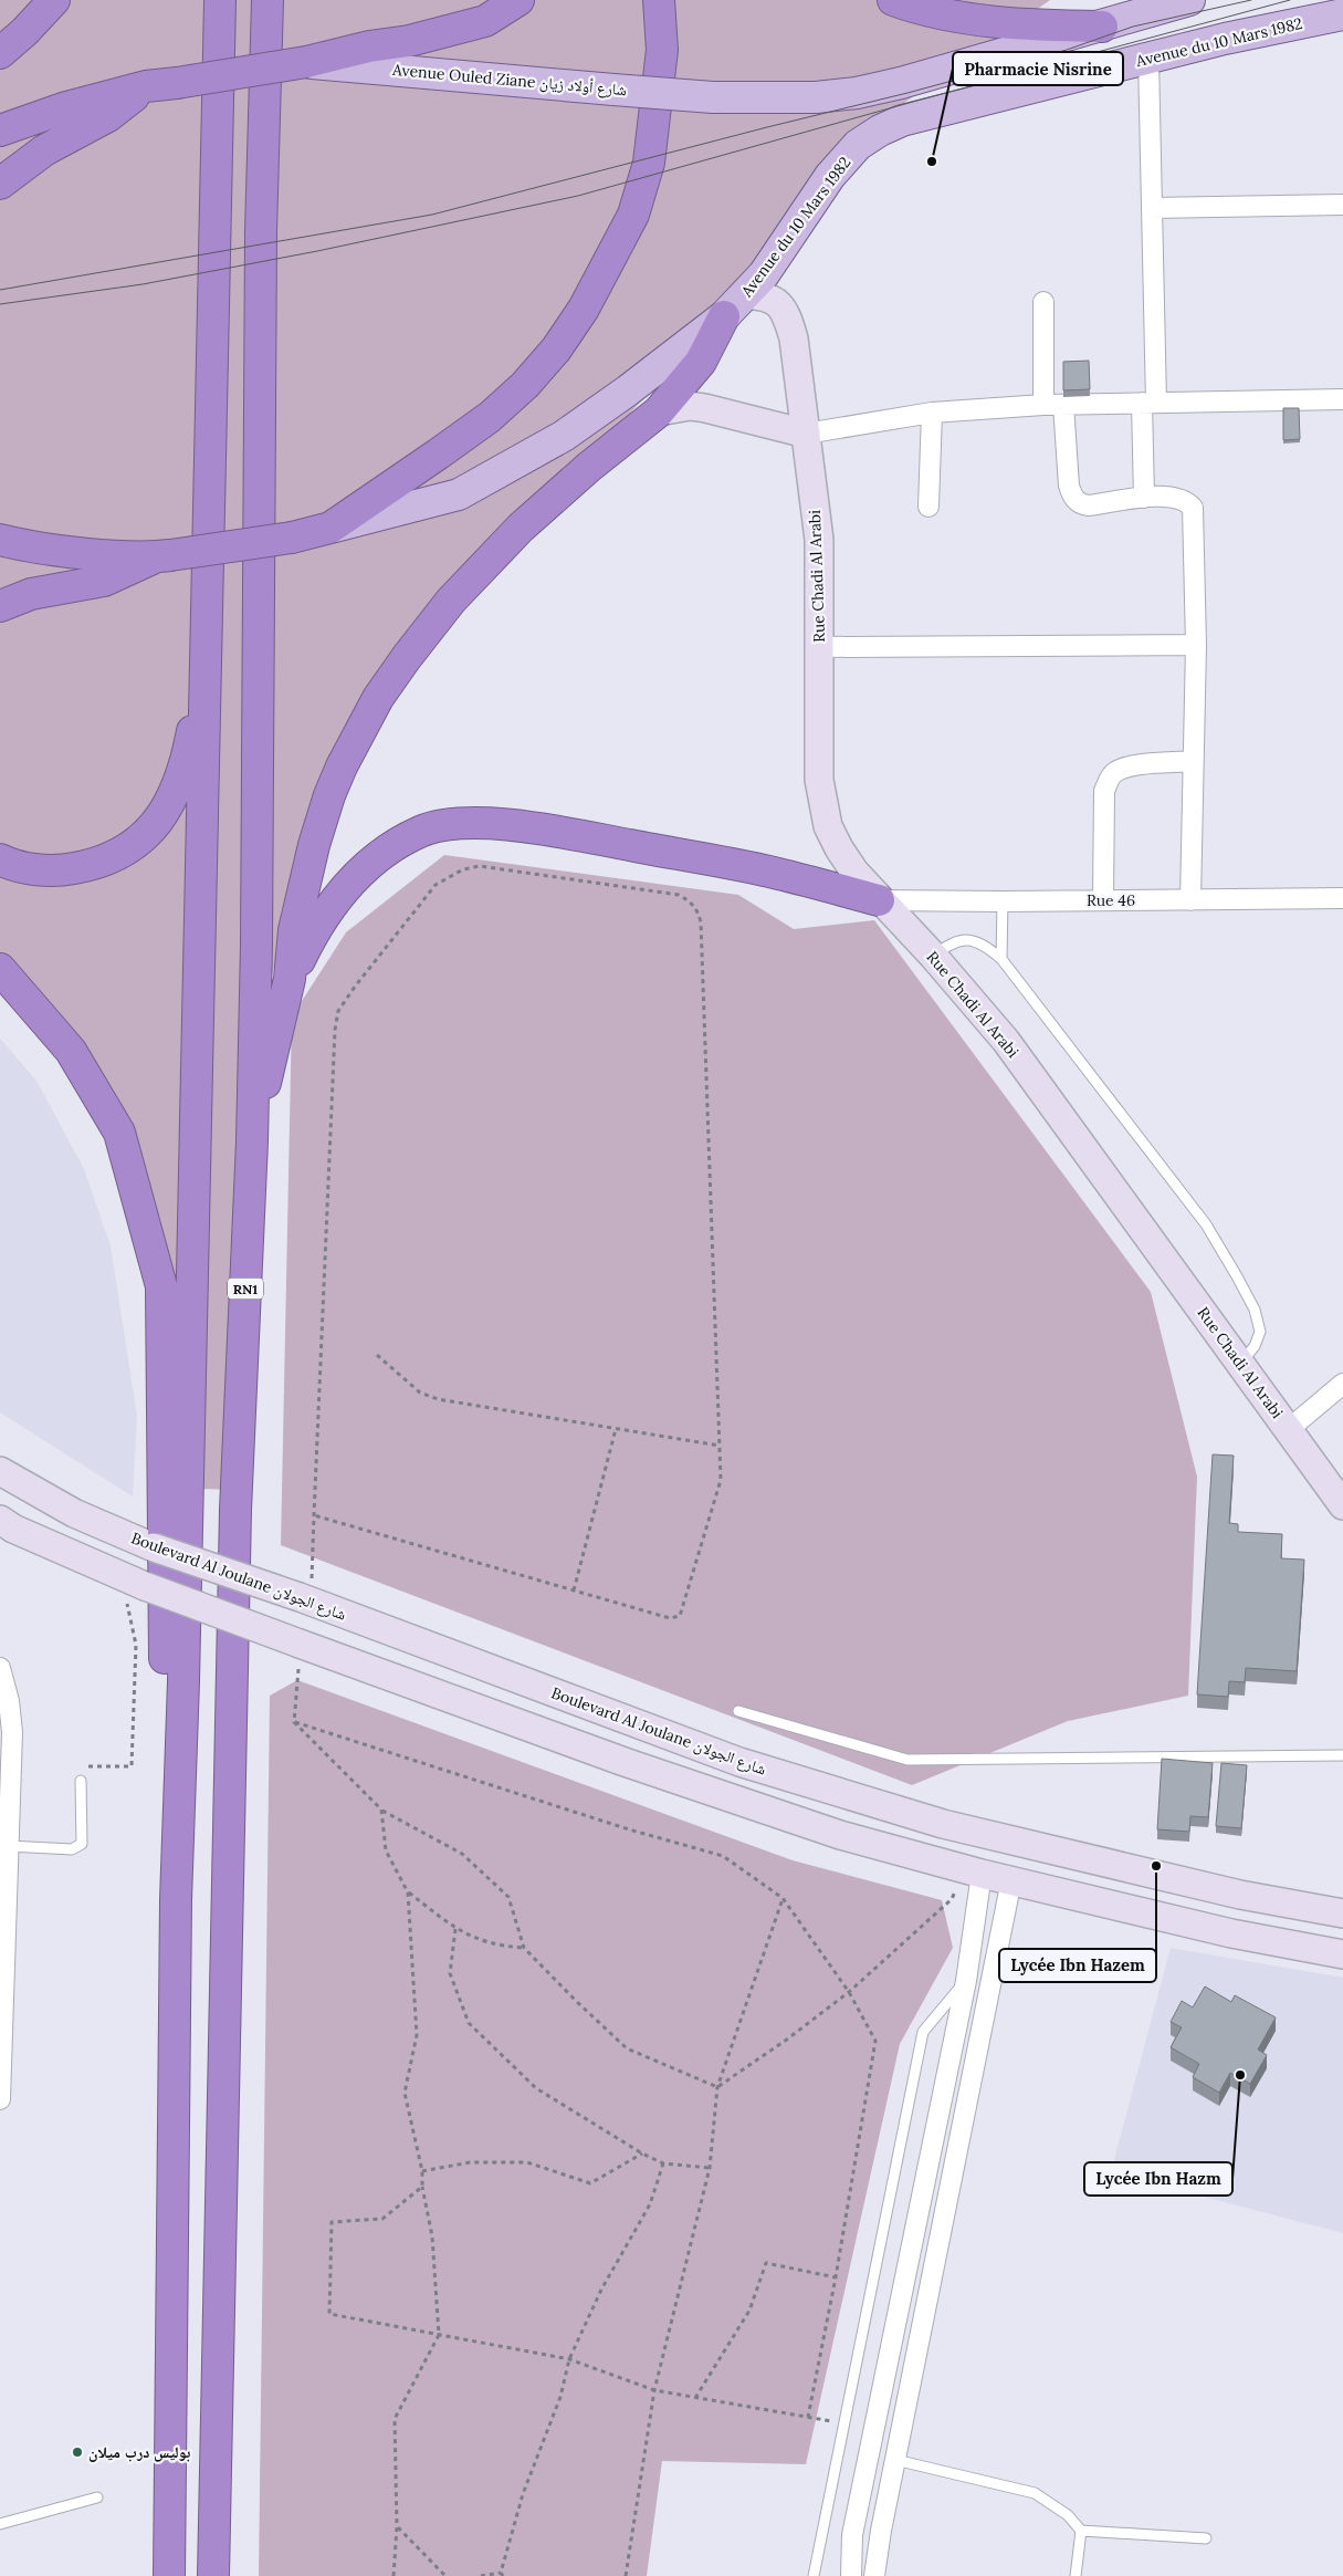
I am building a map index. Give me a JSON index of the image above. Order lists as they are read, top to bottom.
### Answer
{
  "streets": {
    "highway": ["Avenue du 10 Mars 1982", "RN1"],
    "main road": ["Avenue Ouled Ziane شارع أولاد زيان", "Rue Chadi Al Arabi", "Boulevard Al Joulane شارع الجولان"],
    "street": ["Rue 46"]
  },
  "crossings": [
    ["Avenue du 10 Mars 1982", "Rue Chadi Al Arabi"],
    ["Rue Chadi Al Arabi", "Rue 46"]
  ],
  "places": [
    "Pharmacie Nisrine",
    "Lycée Ibn Hazem",
    "Lycée Ibn Hazm",
    "بوليس درب ميلان"
  ]
}
